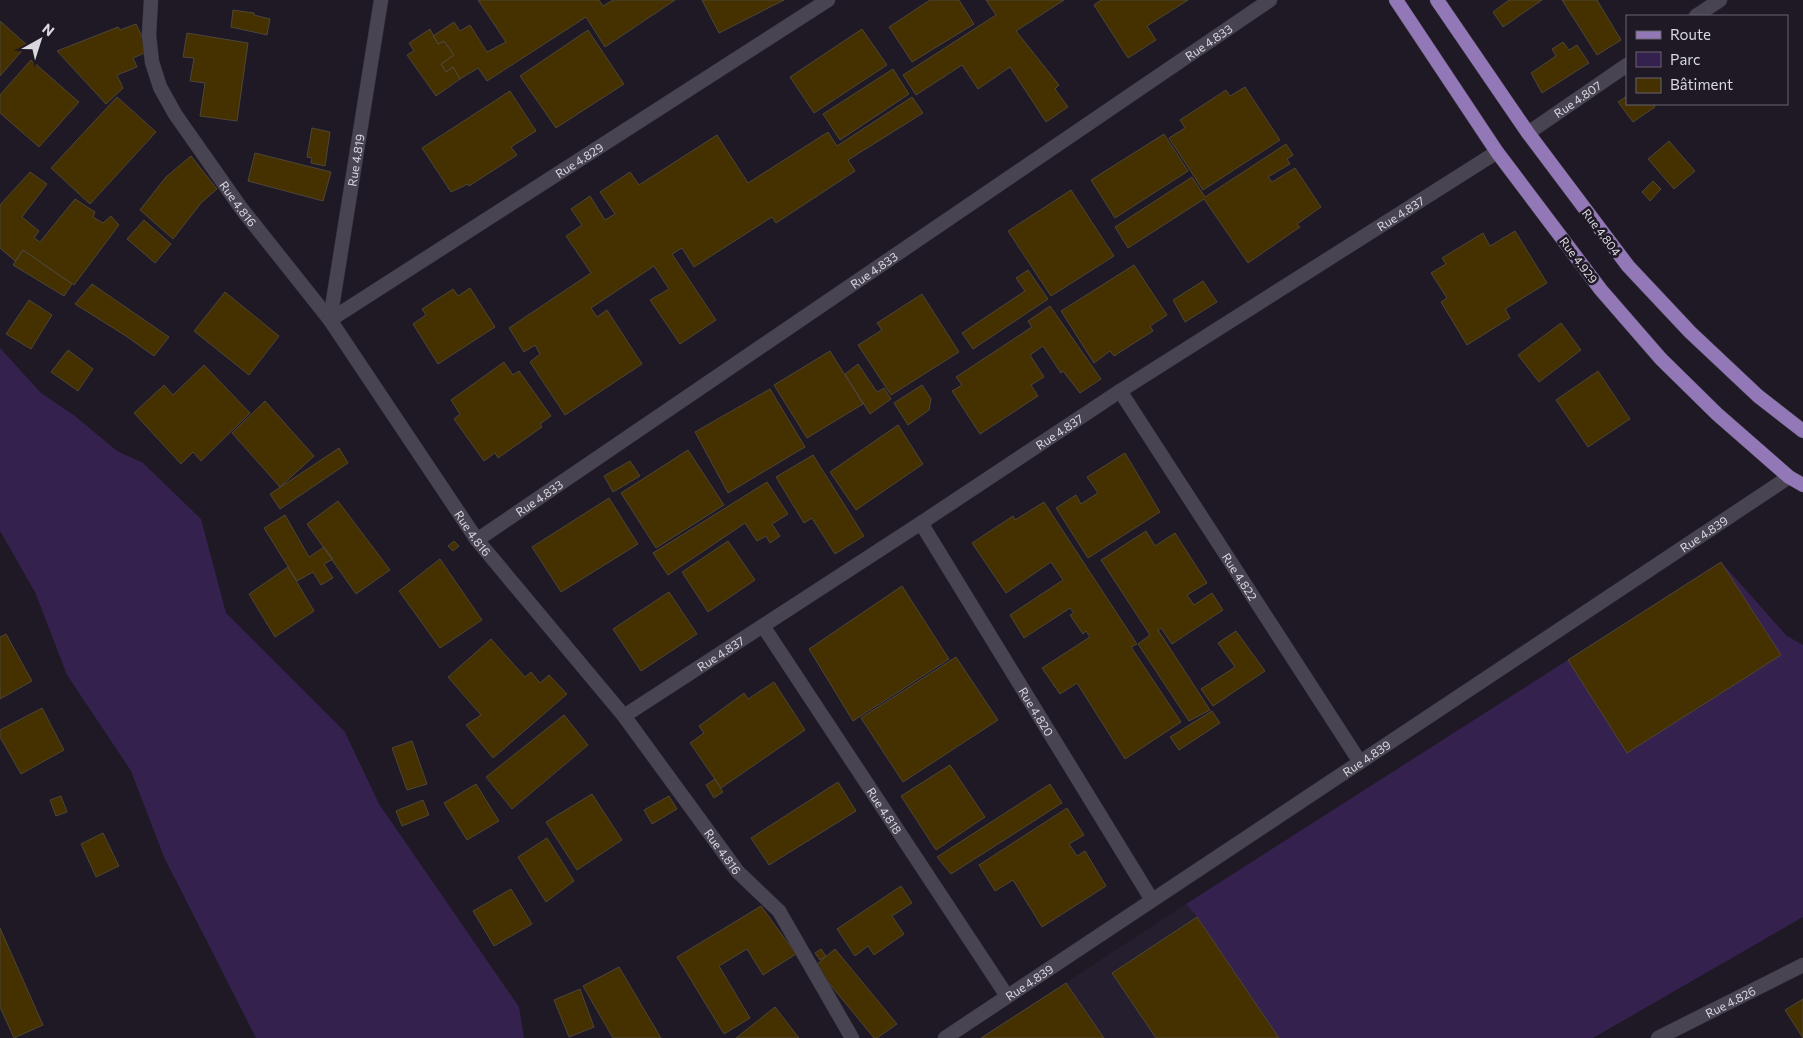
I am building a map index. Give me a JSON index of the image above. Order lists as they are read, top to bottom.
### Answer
{
  "streets": {
    "main road": ["Rue 4.804", "Rue 4.929"],
    "street": [
      "Rue 4.833",
      "Rue 4.807",
      "Rue 4.819",
      "Rue 4.829",
      "Rue 4.816",
      "Rue 4.837",
      "Rue 4.839",
      "Rue 4.822",
      "Rue 4.820",
      "Rue 4.818",
      "Rue 4.826"
    ]
  },
  "crossings": [
    ["Rue 4.833", "Rue 4.816"],
    ["Rue 4.807", "Rue 4.804"],
    ["Rue 4.819", "Rue 4.829"],
    ["Rue 4.819", "Rue 4.816"],
    ["Rue 4.829", "Rue 4.816"],
    ["Rue 4.816", "Rue 4.837"],
    ["Rue 4.837", "Rue 4.929"],
    ["Rue 4.837", "Rue 4.822"],
    ["Rue 4.837", "Rue 4.820"],
    ["Rue 4.837", "Rue 4.818"],
    ["Rue 4.929", "Rue 4.839"],
    ["Rue 4.839", "Rue 4.822"],
    ["Rue 4.839", "Rue 4.820"],
    ["Rue 4.839", "Rue 4.818"]
  ],
  "legend": ["Route", "Parc", "Bâtiment"],
  "north": "top right"
}
